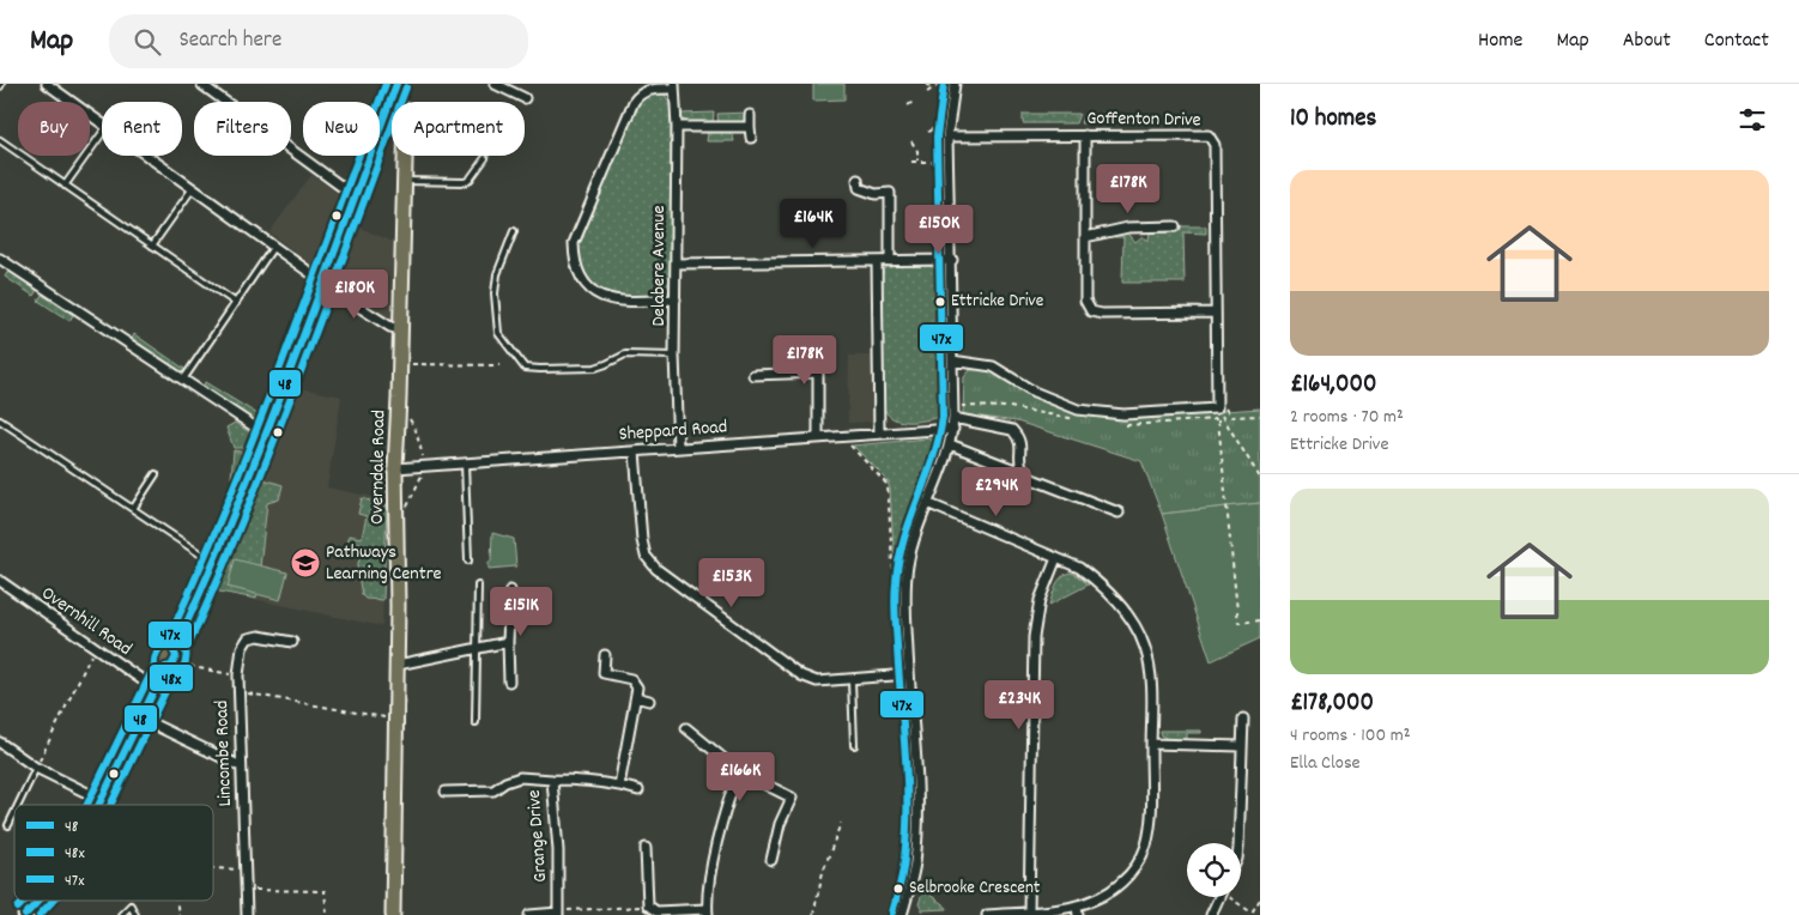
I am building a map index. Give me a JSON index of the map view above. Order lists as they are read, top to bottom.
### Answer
{
  "streets": {
    "main road": ["Overndale Road"],
    "street": [
      "Goffenton Drive",
      "Delabere Avenue",
      "Sheppard Road",
      "Overnhill Road",
      "Lincombe Road",
      "Grange Drive"
    ]
  },
  "crossings": [
    ["Delabere Avenue", "Sheppard Road"],
    ["Sheppard Road", "Overndale Road"]
  ],
  "places": {
    "other": ["Ettricke Drive", "Selbrooke Crescent"],
    "school or university": ["Pathways Learning Centre"]
  },
  "lines": ["transit line 48", "transit line 47x", "transit line 48x"],
  "legend": ["48", "48x", "47x"],
  "page": {
    "header": "Map",
    "search": "Search here",
    "nav": [
      "Home",
      "Map",
      "About",
      "Contact"
    ],
    "heading": "10 homes",
    "chip": [
      "Buy",
      "Rent",
      "Filters",
      "New",
      "Apartment"
    ],
    "list": [
      {
        "name": "£164,000",
        "note": "2 rooms · 70 m² · Ettricke Drive"
      },
      {
        "name": "£178,000",
        "note": "4 rooms · 100 m² · Ella Close"
      }
    ],
    "price": [
      "£178K",
      "£164K",
      "£150K",
      "£180K",
      "£178K",
      "£294K",
      "£153K",
      "£151K",
      "£234K",
      "£166K"
    ]
  }
}
